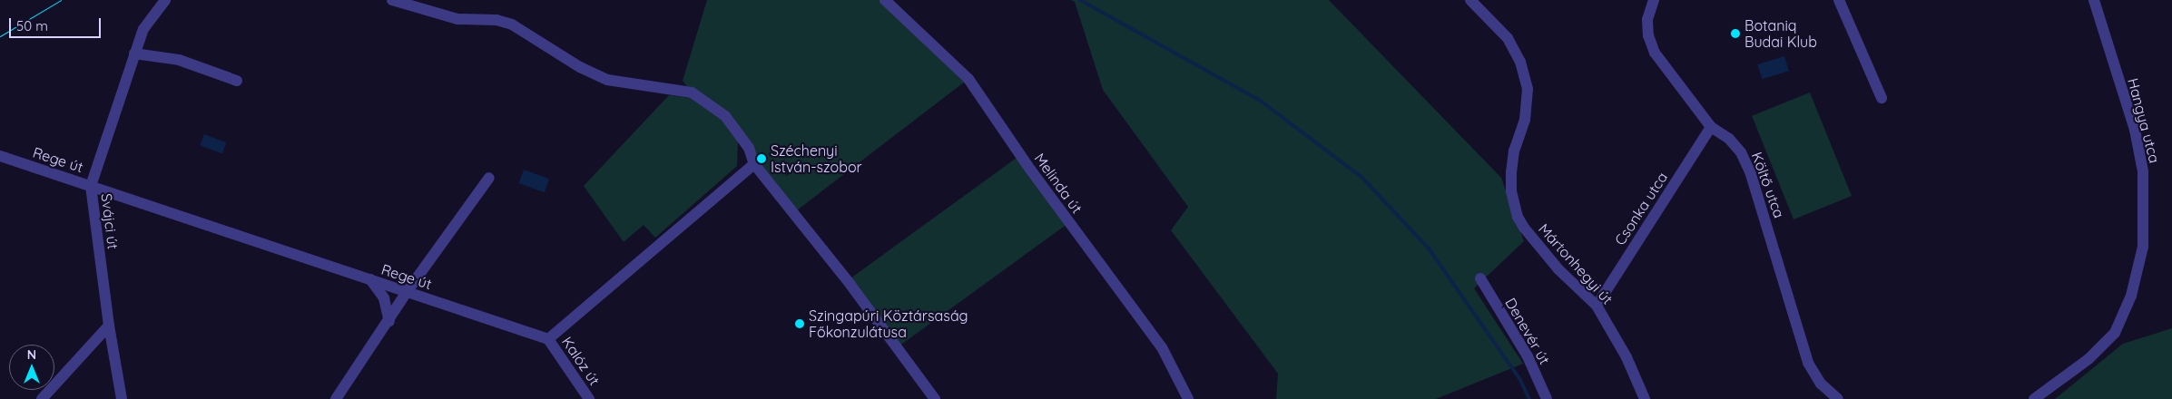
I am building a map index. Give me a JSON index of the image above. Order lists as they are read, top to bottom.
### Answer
{
  "streets": {
    "street": [
      "Hangya utca",
      "Rege út",
      "Melinda út",
      "Költő utca",
      "Csonka utca",
      "Svájci út",
      "Mártonhegyi út",
      "Denevér út",
      "Kalóz út"
    ]
  },
  "crossings": [
    ["Rege út", "Svájci út"],
    ["Rege út", "Kalóz út"],
    ["Költő utca", "Csonka utca"],
    ["Csonka utca", "Mártonhegyi út"]
  ],
  "places": ["Botaniq Budai Klub", "Széchenyi István-szobor", "Szingapúri Köztársaság Főkonzulátusa"],
  "scale_bar": "50 m",
  "north": "top"
}
